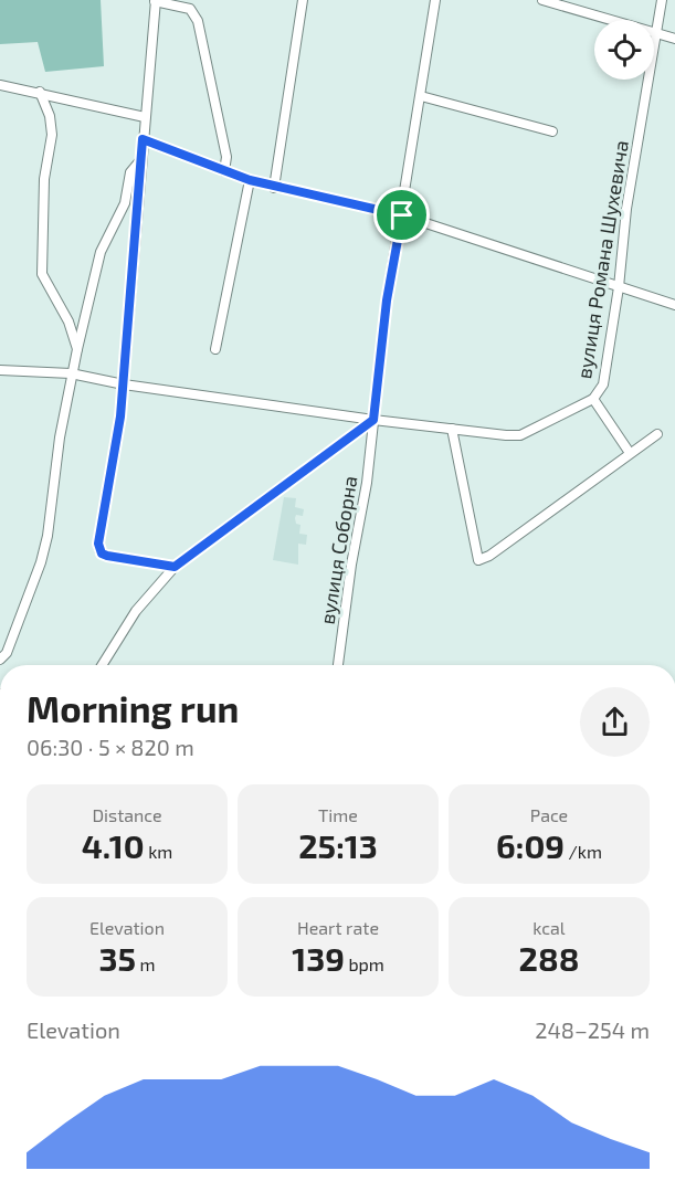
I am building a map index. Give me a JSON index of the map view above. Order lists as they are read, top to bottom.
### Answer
{
  "streets": {
    "street": ["вулиця Романа Шухевича", "вулиця Соборна"]
  },
  "crossings": [
    ["вулиця Романа Шухевича", "вулиця Соборна"]
  ],
  "page": {
    "heading": ["Morning run", "06:30 · 5 × 820 m"],
    "stats": [
      ["Distance", "4.10 km"],
      ["Time", "25:13"],
      ["Pace", "6:09 /km"],
      ["Elevation", "35 m"],
      ["Heart rate", "139 bpm"],
      ["kcal", "288"]
    ],
    "chart": ["Elevation", "248–254 m"]
  }
}
